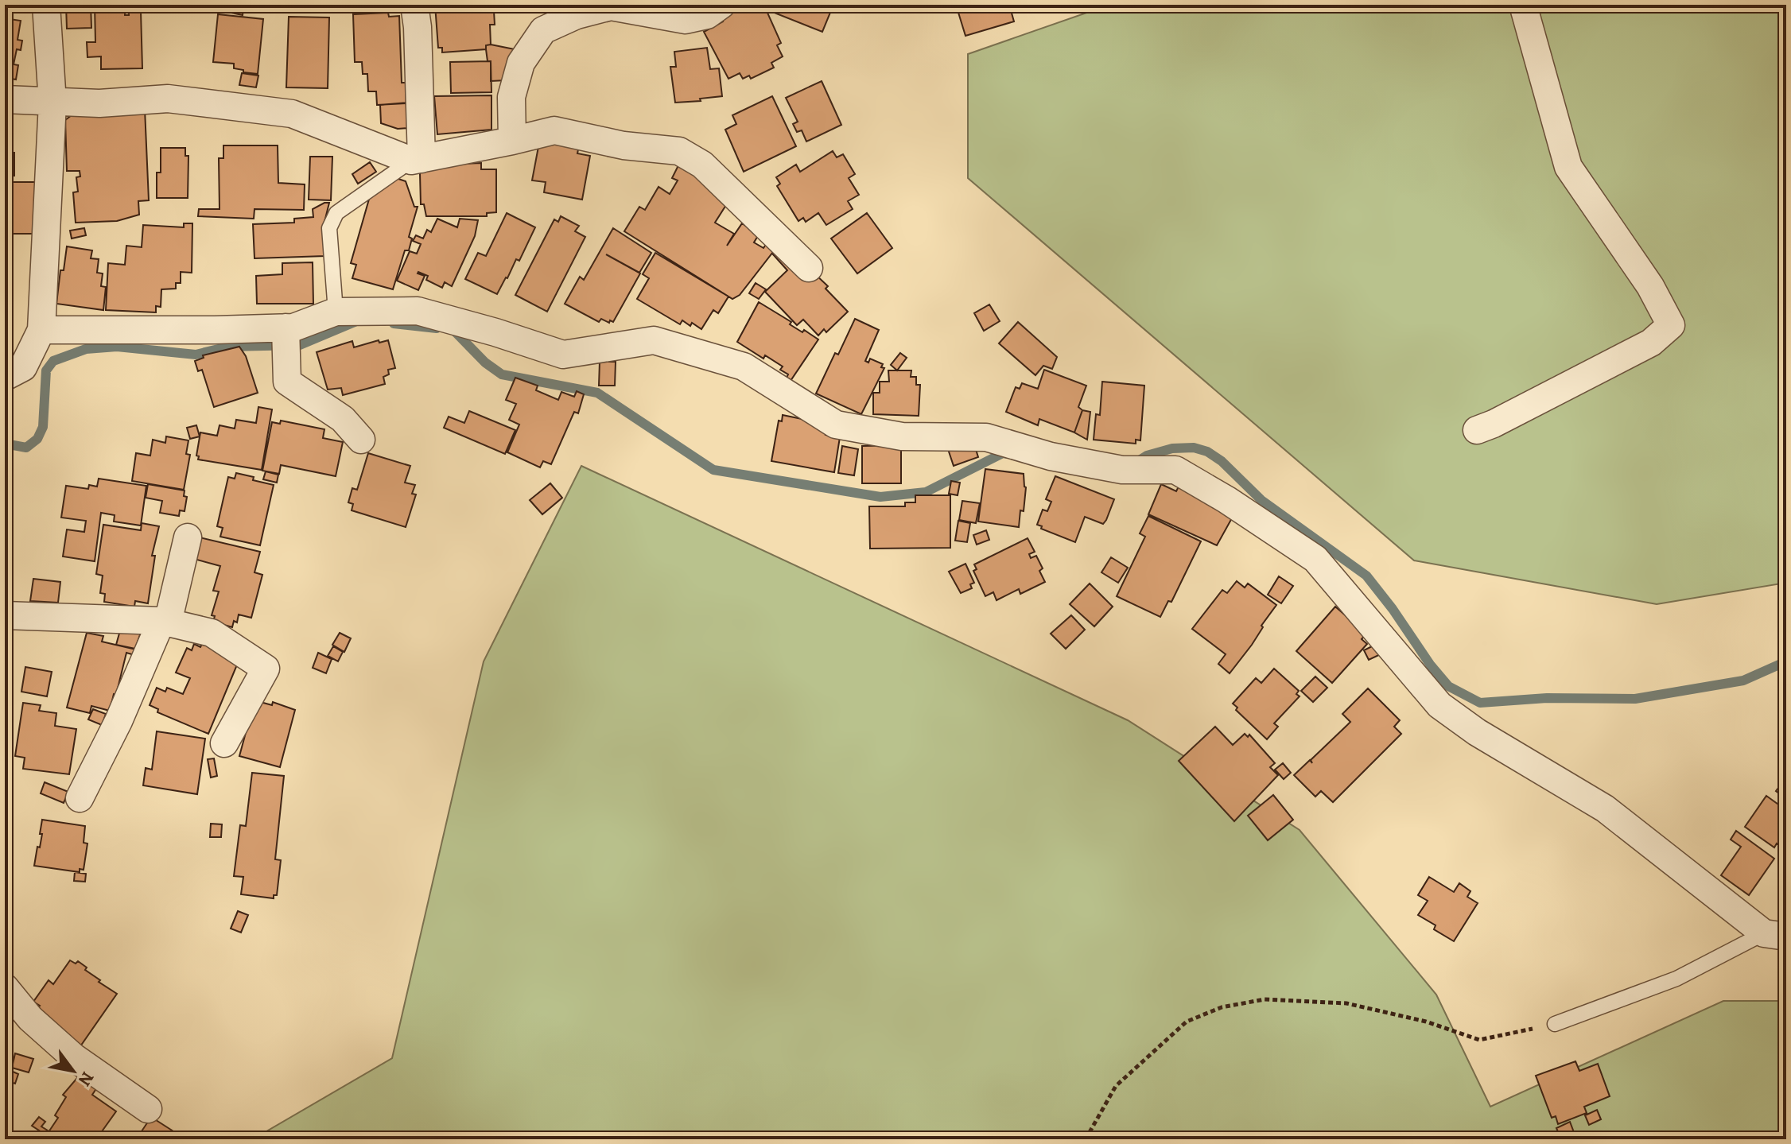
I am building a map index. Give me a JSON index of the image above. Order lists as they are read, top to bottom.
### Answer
{
  "north": "bottom right"
}
